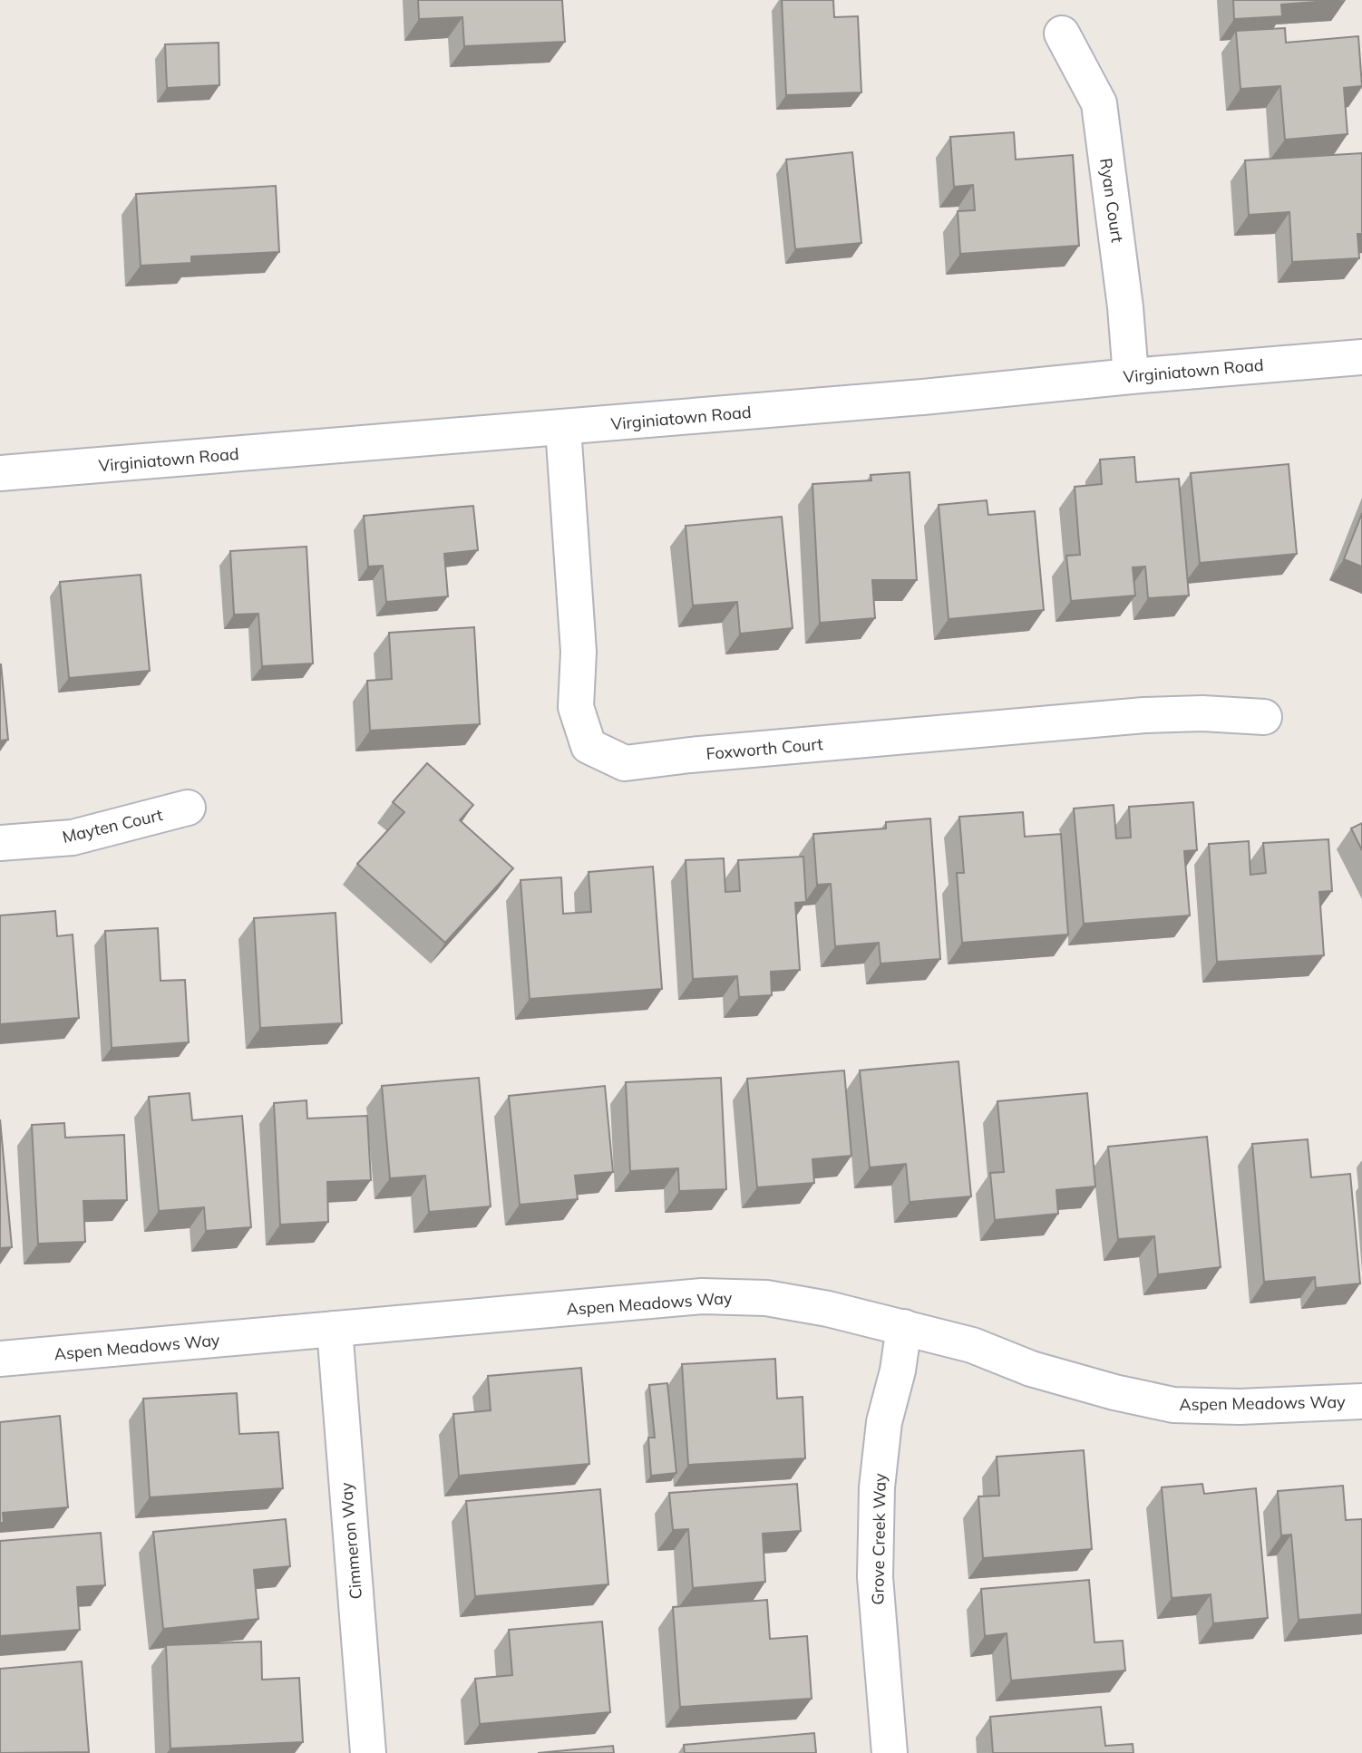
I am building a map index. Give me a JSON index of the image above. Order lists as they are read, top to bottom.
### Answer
{
  "streets": {
    "street": [
      "Ryan Court",
      "Virginiatown Road",
      "Foxworth Court",
      "Mayten Court",
      "Aspen Meadows Way",
      "Grove Creek Way",
      "Cimmeron Way"
    ]
  },
  "crossings": [
    ["Ryan Court", "Virginiatown Road"],
    ["Virginiatown Road", "Foxworth Court"],
    ["Aspen Meadows Way", "Grove Creek Way"],
    ["Aspen Meadows Way", "Cimmeron Way"]
  ]
}
